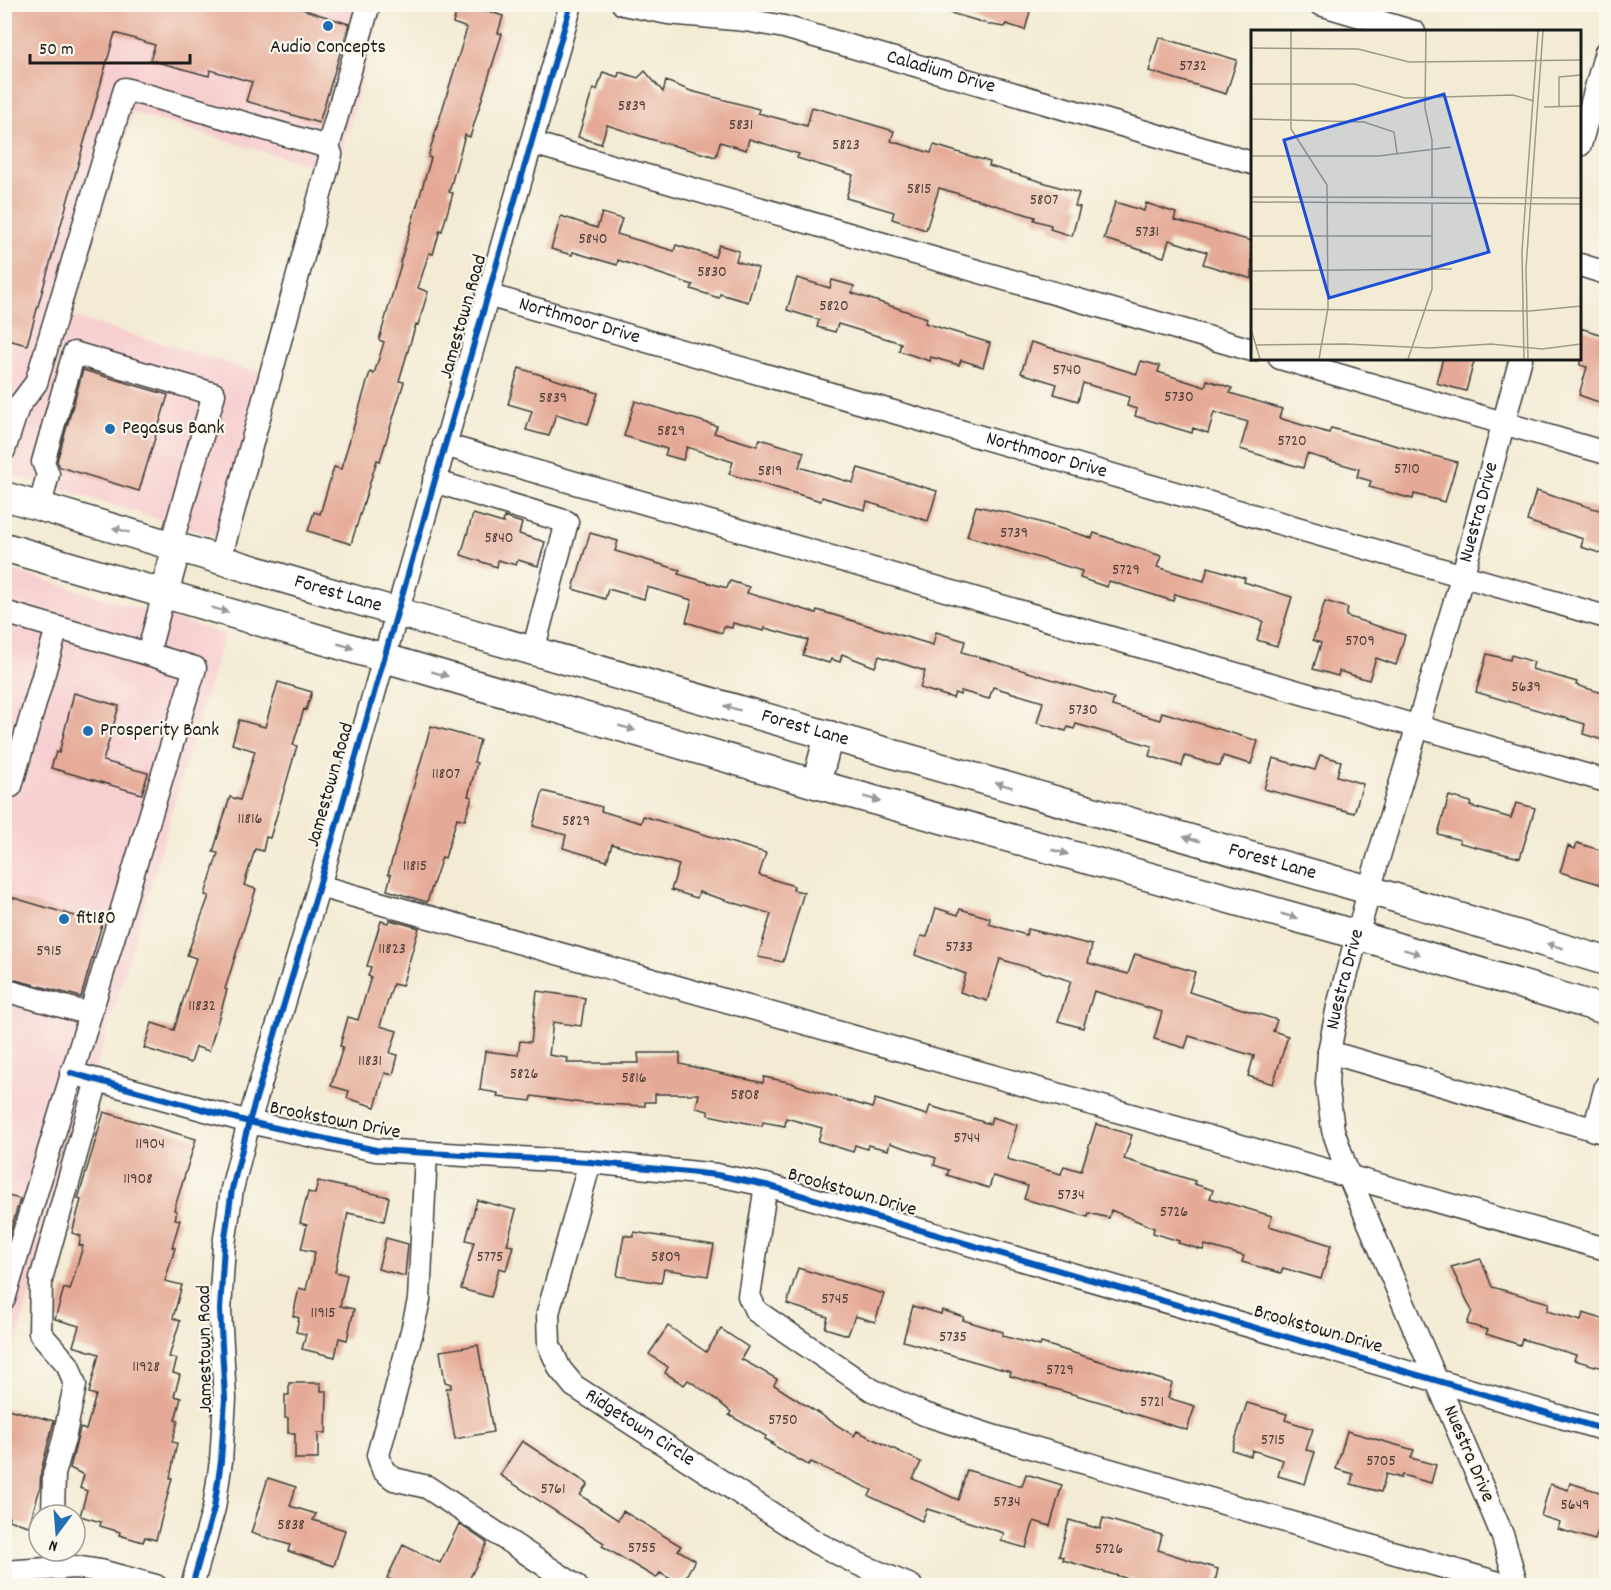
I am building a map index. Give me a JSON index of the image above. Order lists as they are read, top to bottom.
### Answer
{
  "streets": {
    "main road": ["Forest Lane"],
    "street": [
      "Caladium Drive",
      "Jamestown Road",
      "Northmoor Drive",
      "Nuestra Drive",
      "Brookstown Drive",
      "Ridgetown Circle"
    ]
  },
  "crossings": [
    ["Jamestown Road", "Northmoor Drive"],
    ["Jamestown Road", "Forest Lane"],
    ["Jamestown Road", "Brookstown Drive"],
    ["Northmoor Drive", "Nuestra Drive"],
    ["Nuestra Drive", "Forest Lane"],
    ["Nuestra Drive", "Brookstown Drive"],
    ["Brookstown Drive", "Ridgetown Circle"]
  ],
  "places": [
    "Audio Concepts",
    "Pegasus Bank",
    "Prosperity Bank",
    "fit180"
  ],
  "house_numbers": [
    "5732",
    "5839",
    "5831",
    "5823",
    "5815",
    "5807",
    "5731",
    "5840",
    "5830",
    "5820",
    "5740",
    "5730",
    "5839",
    "5829",
    "5720",
    "5710",
    "5819",
    "5739",
    "5840",
    "5729",
    "5709",
    "5639",
    "5730",
    "11807",
    "11816",
    "5829",
    "11815",
    "5733",
    "11823",
    "5915",
    "11832",
    "11831",
    "5826",
    "5816",
    "5808",
    "5744",
    "11904",
    "11908",
    "5734",
    "5726",
    "5775",
    "5809",
    "5745",
    "11915",
    "5735",
    "11928",
    "5729",
    "5721",
    "5750",
    "5715",
    "5705",
    "5761",
    "5734",
    "5649",
    "5838",
    "5755",
    "5726"
  ],
  "scale_bar": "50 m",
  "north": "bottom"
}
